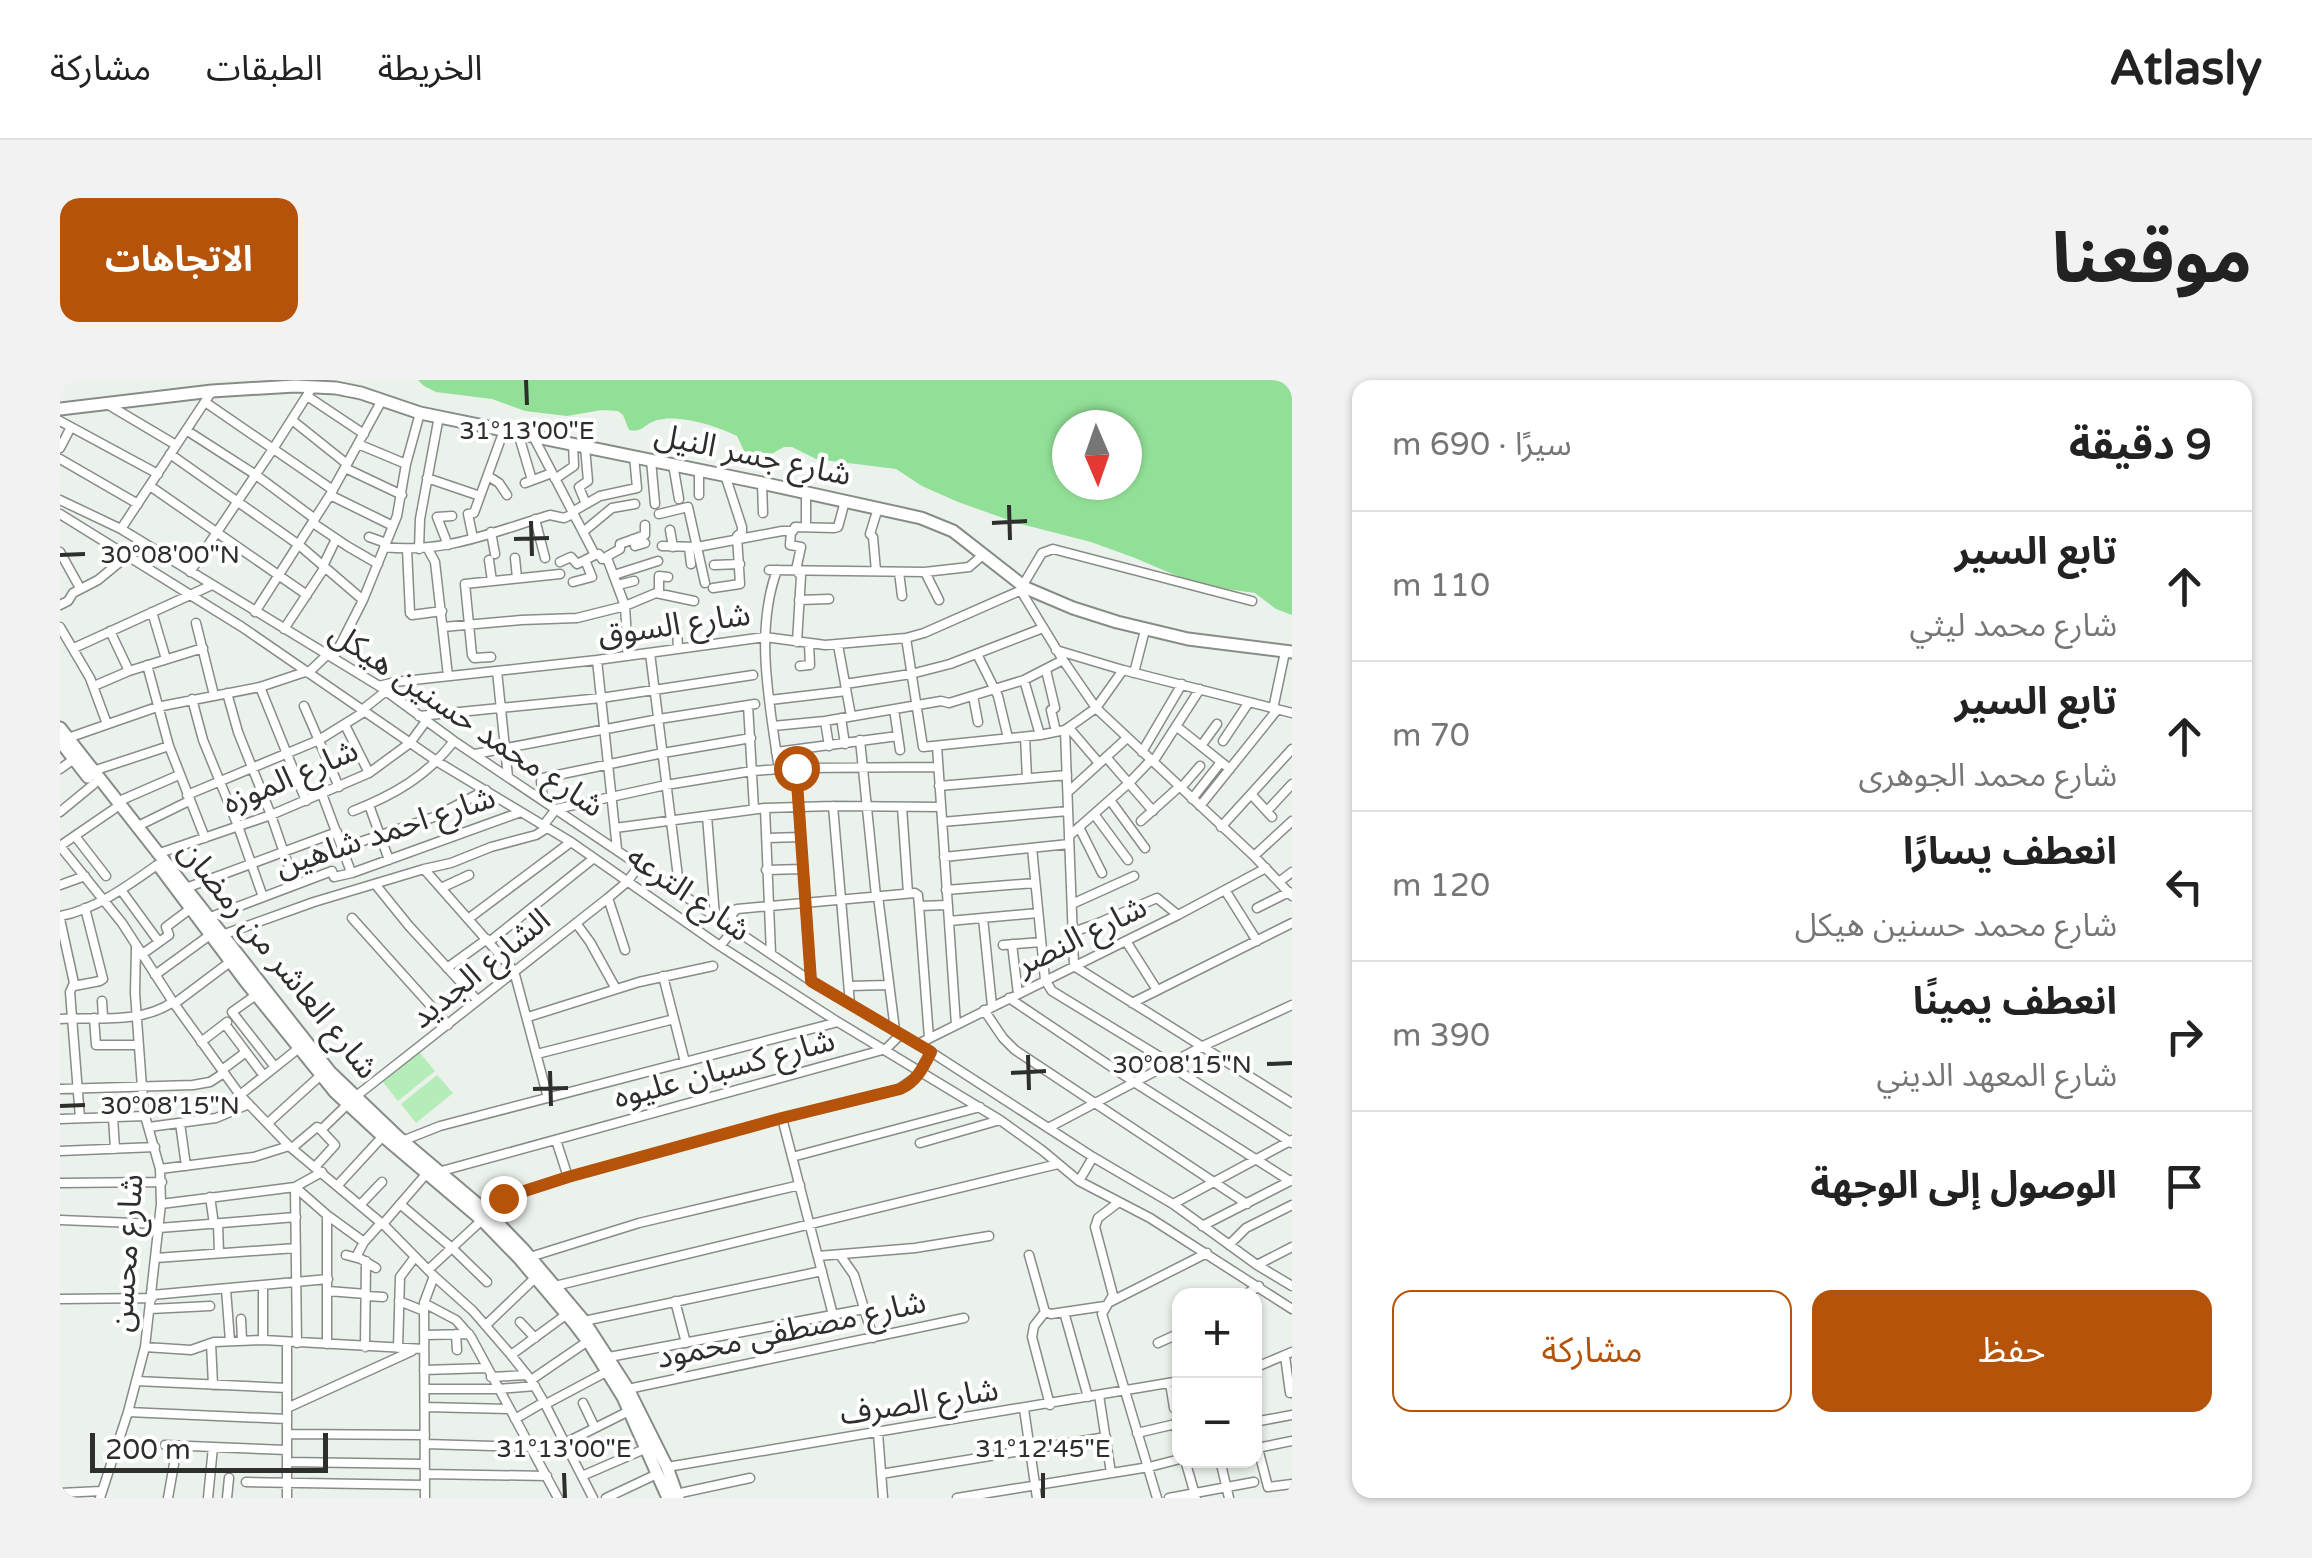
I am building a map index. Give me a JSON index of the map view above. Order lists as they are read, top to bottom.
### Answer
{
  "streets": {
    "main road": ["شارع جسر النيل", "شارع العاشر من رمضان"],
    "street": [
      "شارع السوق",
      "شارع محمد حسنين هيكل",
      "شارع الموزه",
      "شارع احمد شاهين",
      "شارع الترعه",
      "شارع النصر",
      "الشارع الجديد",
      "شارع كسبان عليوه",
      "شارع محسن",
      "شارع مصطفى محمود",
      "شارع الصرف"
    ]
  },
  "crossings": [
    ["شارع جسر النيل", "شارع السوق"],
    ["شارع السوق", "شارع محمد حسنين هيكل"],
    ["شارع محمد حسنين هيكل", "شارع الموزه"],
    ["شارع محمد حسنين هيكل", "شارع النصر"],
    ["شارع محمد حسنين هيكل", "الشارع الجديد"],
    ["شارع محمد حسنين هيكل", "شارع كسبان عليوه"],
    ["شارع الموزه", "شارع الترعه"],
    ["شارع الموزه", "شارع العاشر من رمضان"],
    ["شارع احمد شاهين", "شارع الترعه"],
    ["شارع احمد شاهين", "شارع العاشر من رمضان"],
    ["شارع الترعه", "الشارع الجديد"],
    ["شارع الترعه", "شارع كسبان عليوه"],
    ["شارع العاشر من رمضان", "الشارع الجديد"],
    ["شارع العاشر من رمضان", "شارع كسبان عليوه"],
    ["شارع العاشر من رمضان", "شارع مصطفى محمود"],
    ["شارع العاشر من رمضان", "شارع الصرف"],
    ["الشارع الجديد", "شارع محسن"]
  ],
  "scale_bar": "200 m",
  "north": "bottom",
  "page": {
    "header": "Atlasly",
    "nav": ["الخريطة", "الطبقات", "مشاركة"],
    "title": "موقعنا",
    "buttons": [
      "الاتجاهات",
      ["حفظ", "مشاركة"]
    ],
    "heading": ["9 دقيقة", "سيرًا · 690 m"],
    "list": [
      ["تابع السير", "شارع محمد ليثي", "110 m"],
      ["تابع السير", "شارع محمد الجوهرى", "70 m"],
      ["انعطف يسارًا", "شارع محمد حسنين هيكل", "120 m"],
      ["انعطف يمينًا", "شارع المعهد الديني", "390 m"],
      "الوصول إلى الوجهة"
    ],
    "map_buttons": ["+", "−"],
    "scale": "200 m"
  },
  "coordinates": [
    "31°13'00\"E",
    "30°08'00\"N",
    "30°08'15\"N",
    "31°12'45\"E"
  ]
}
